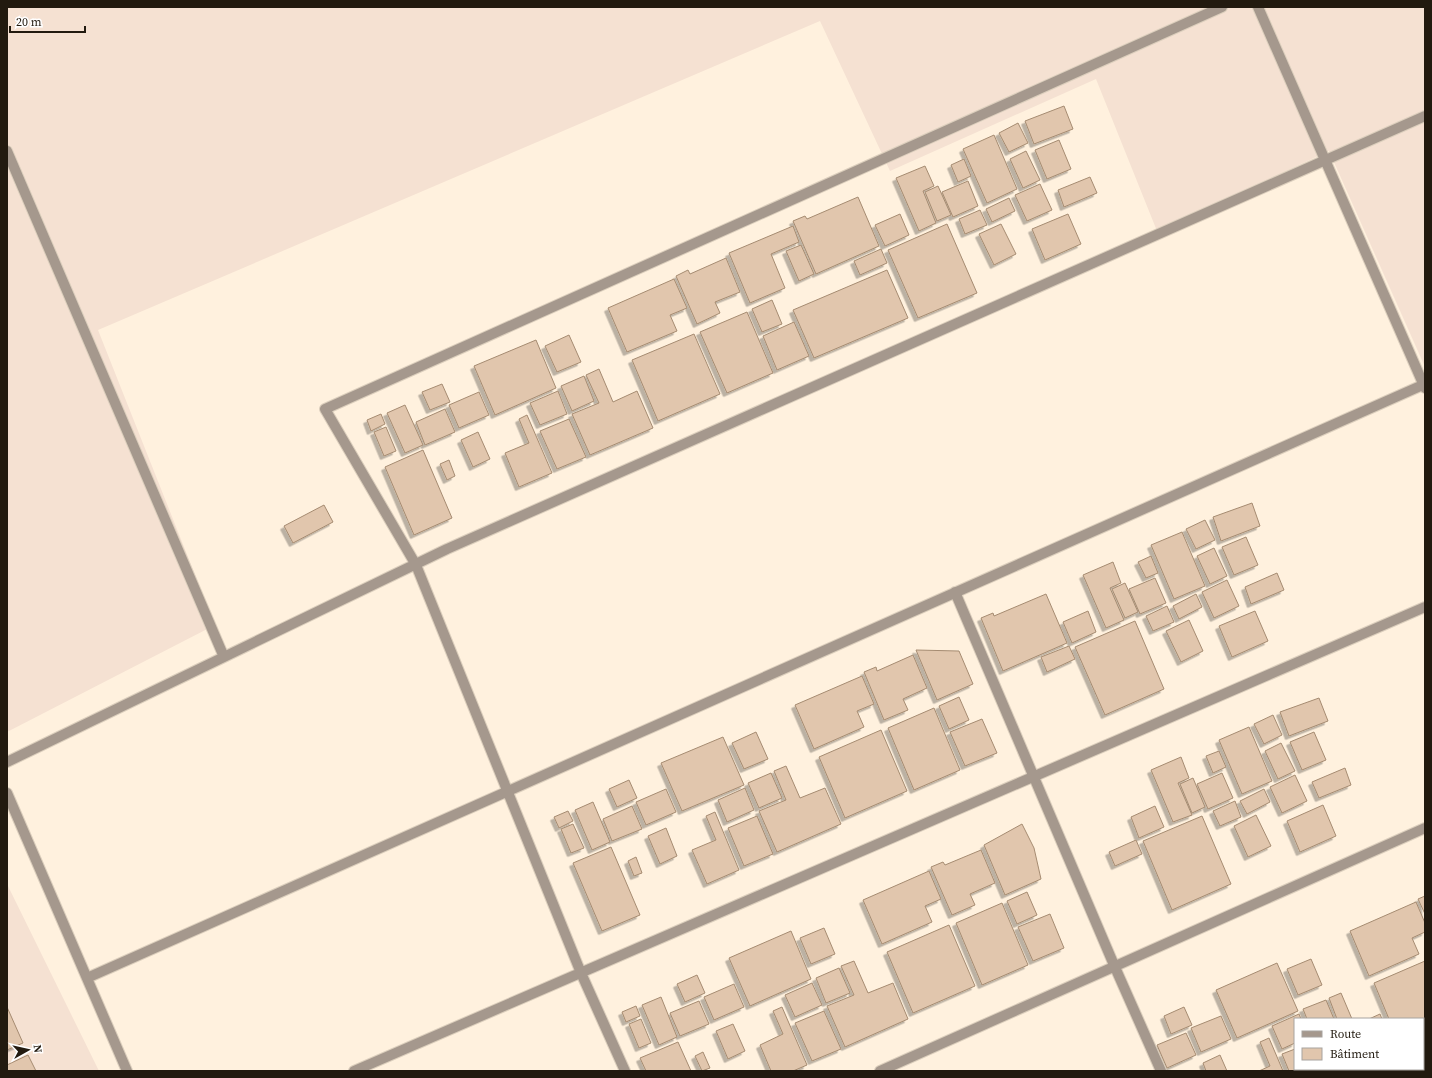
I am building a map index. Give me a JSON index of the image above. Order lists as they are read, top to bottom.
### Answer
{
  "legend": ["Route", "Bâtiment"],
  "scale_bar": "20 m",
  "north": "right"
}
